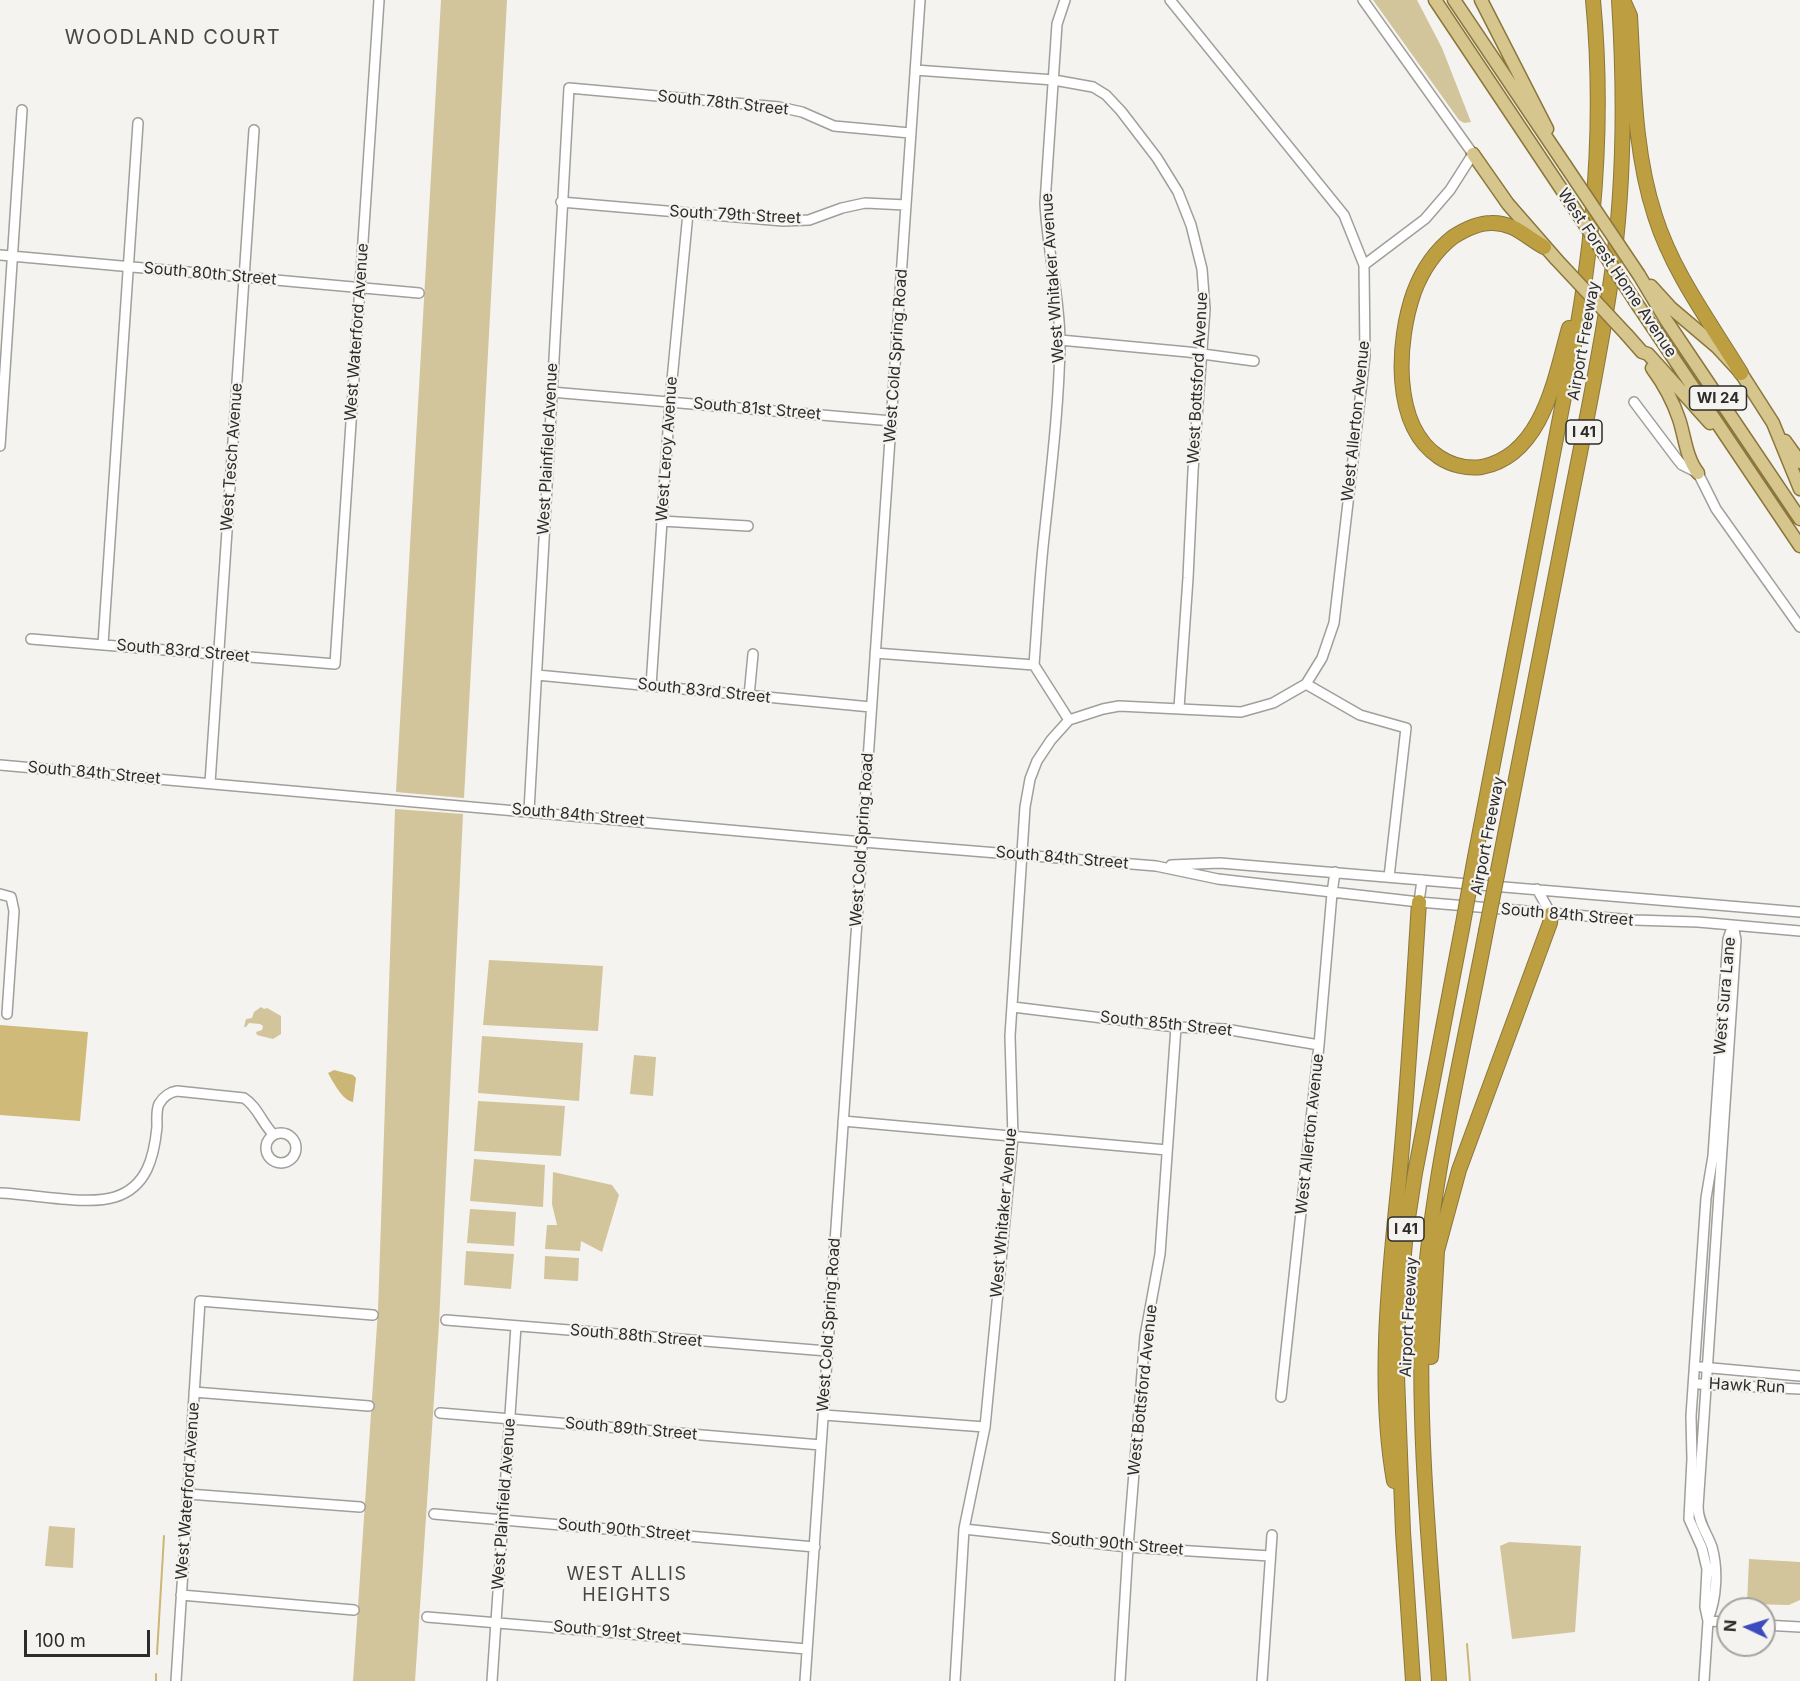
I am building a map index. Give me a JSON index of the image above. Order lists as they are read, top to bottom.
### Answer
{
  "streets": {
    "highway": ["Airport Freeway", "I 41"],
    "main road": ["West Forest Home Avenue", "WI 24"],
    "street": [
      "South 78th Street",
      "South 79th Street",
      "South 80th Street",
      "West Whitaker Avenue",
      "West Waterford Avenue",
      "West Cold Spring Road",
      "West Bottsford Avenue",
      "South 81st Street",
      "West Allerton Avenue",
      "West Plainfield Avenue",
      "West Leroy Avenue",
      "West Tesch Avenue",
      "South 83rd Street",
      "South 84th Street",
      "West Sura Lane",
      "South 85th Street",
      "South 88th Street",
      "Hawk Run",
      "South 89th Street",
      "South 90th Street",
      "South 91st Street"
    ]
  },
  "crossings": [
    ["South 78th Street", "West Cold Spring Road"],
    ["South 78th Street", "West Plainfield Avenue"],
    ["South 79th Street", "West Cold Spring Road"],
    ["South 79th Street", "West Plainfield Avenue"],
    ["South 79th Street", "West Leroy Avenue"],
    ["South 80th Street", "West Waterford Avenue"],
    ["South 80th Street", "West Tesch Avenue"],
    ["West Whitaker Avenue", "West Bottsford Avenue"],
    ["West Whitaker Avenue", "South 84th Street"],
    ["West Whitaker Avenue", "South 85th Street"],
    ["West Whitaker Avenue", "South 90th Street"],
    ["West Waterford Avenue", "South 83rd Street"],
    ["West Cold Spring Road", "South 81st Street"],
    ["West Cold Spring Road", "South 83rd Street"],
    ["West Cold Spring Road", "South 84th Street"],
    ["West Cold Spring Road", "South 88th Street"],
    ["West Cold Spring Road", "South 89th Street"],
    ["West Cold Spring Road", "South 90th Street"],
    ["West Cold Spring Road", "South 91st Street"],
    ["West Bottsford Avenue", "South 85th Street"],
    ["West Bottsford Avenue", "South 90th Street"],
    ["South 81st Street", "West Plainfield Avenue"],
    ["South 81st Street", "West Leroy Avenue"],
    ["West Allerton Avenue", "South 84th Street"],
    ["West Allerton Avenue", "South 85th Street"],
    ["West Plainfield Avenue", "South 83rd Street"],
    ["West Plainfield Avenue", "South 84th Street"],
    ["West Plainfield Avenue", "South 88th Street"],
    ["West Plainfield Avenue", "South 89th Street"],
    ["West Plainfield Avenue", "South 90th Street"],
    ["West Plainfield Avenue", "South 91st Street"],
    ["West Leroy Avenue", "South 83rd Street"],
    ["West Tesch Avenue", "South 83rd Street"],
    ["West Tesch Avenue", "South 84th Street"],
    ["South 84th Street", "West Sura Lane"],
    ["West Sura Lane", "Hawk Run"]
  ],
  "districts": ["WOODLAND COURT", "WEST ALLIS HEIGHTS"],
  "scale_bar": "100 m",
  "north": "left"
}
